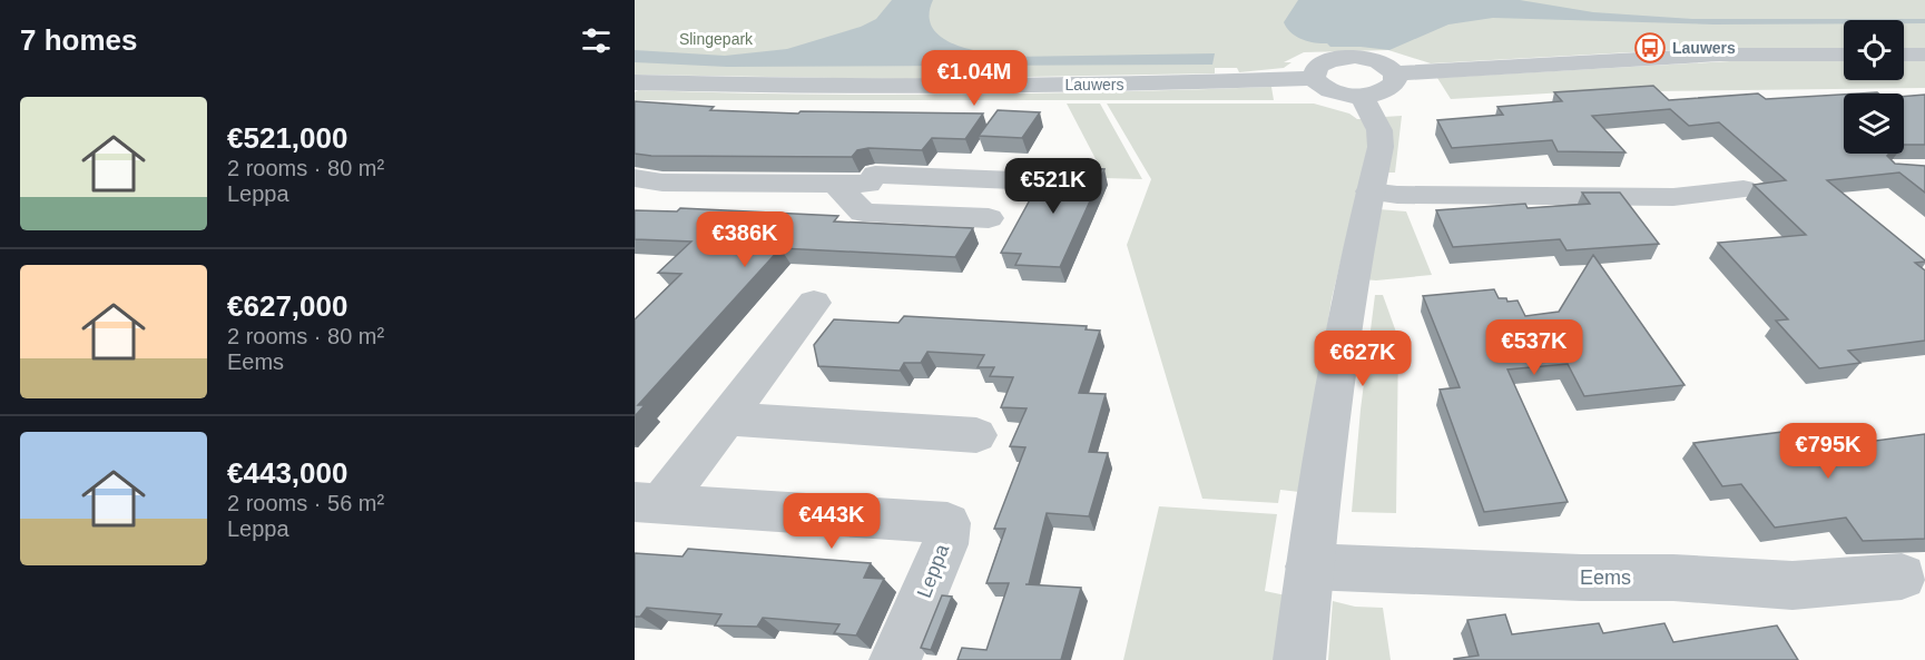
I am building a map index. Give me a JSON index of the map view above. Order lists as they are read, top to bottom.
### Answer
{
  "streets": {
    "street": ["Lauwers", "Leppa", "Eems"]
  },
  "parks": ["Slingepark"],
  "places": {
    "bus stop": ["Lauwers"]
  },
  "page": {
    "heading": "7 homes",
    "price": [
      "€1.04M",
      "€521K",
      "€386K",
      "€537K",
      "€627K",
      "€795K",
      "€443K"
    ],
    "list": [
      {
        "name": "€521,000",
        "note": "2 rooms · 80 m² · Leppa"
      },
      {
        "name": "€627,000",
        "note": "2 rooms · 80 m² · Eems"
      },
      {
        "name": "€443,000",
        "note": "2 rooms · 56 m² · Leppa"
      }
    ]
  }
}
